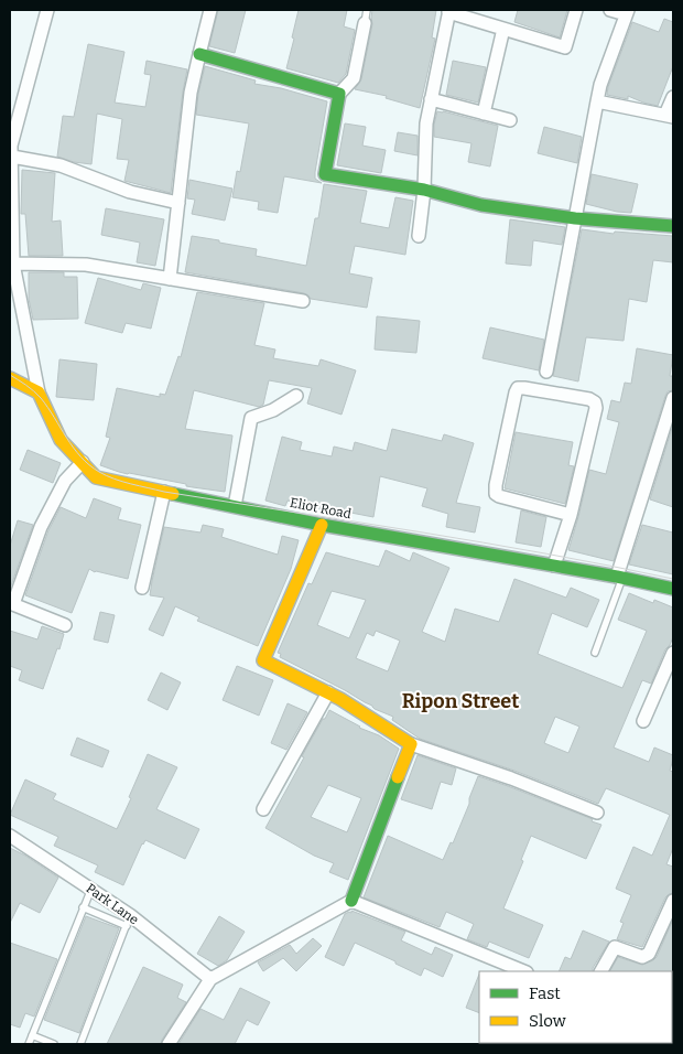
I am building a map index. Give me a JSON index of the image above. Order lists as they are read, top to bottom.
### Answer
{
  "streets": {
    "street": ["Eliot Road", "Park Lane"]
  },
  "districts": ["Ripon Street"],
  "legend": ["Fast", "Slow"]
}
